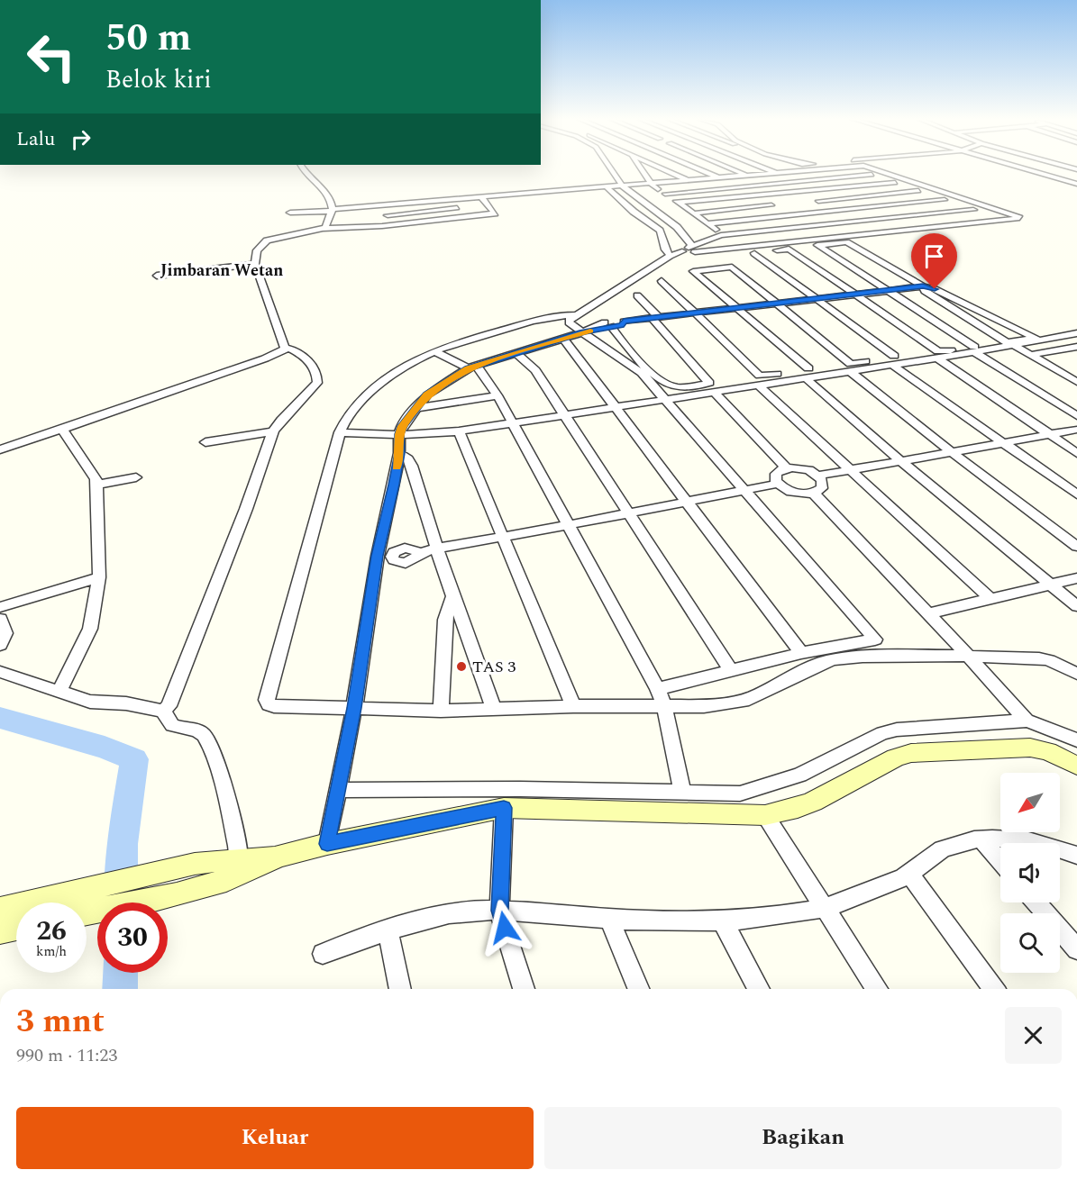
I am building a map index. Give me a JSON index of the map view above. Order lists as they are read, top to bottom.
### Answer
{
  "districts": ["Jimbaran Wetan"],
  "places": ["TAS 3"],
  "north": "bottom left",
  "page": {
    "turn": ["50 m", "Belok kiri"],
    "then": "Lalu",
    "speed": "26 km/h",
    "limit": "30",
    "heading": ["3 mnt", "990 m · 11:23"],
    "buttons": ["Keluar", "Bagikan"]
  }
}
